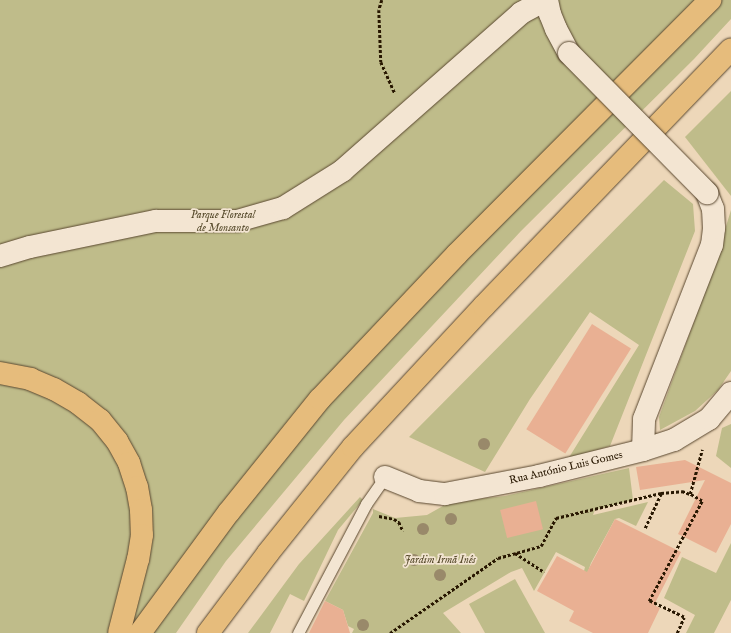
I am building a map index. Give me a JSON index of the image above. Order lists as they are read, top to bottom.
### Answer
{
  "streets": {
    "street": ["Rua António Luis Gomes"]
  },
  "parks": ["Parque Florestal de Monsanto", "Jardim Irmã Inês"]
}
